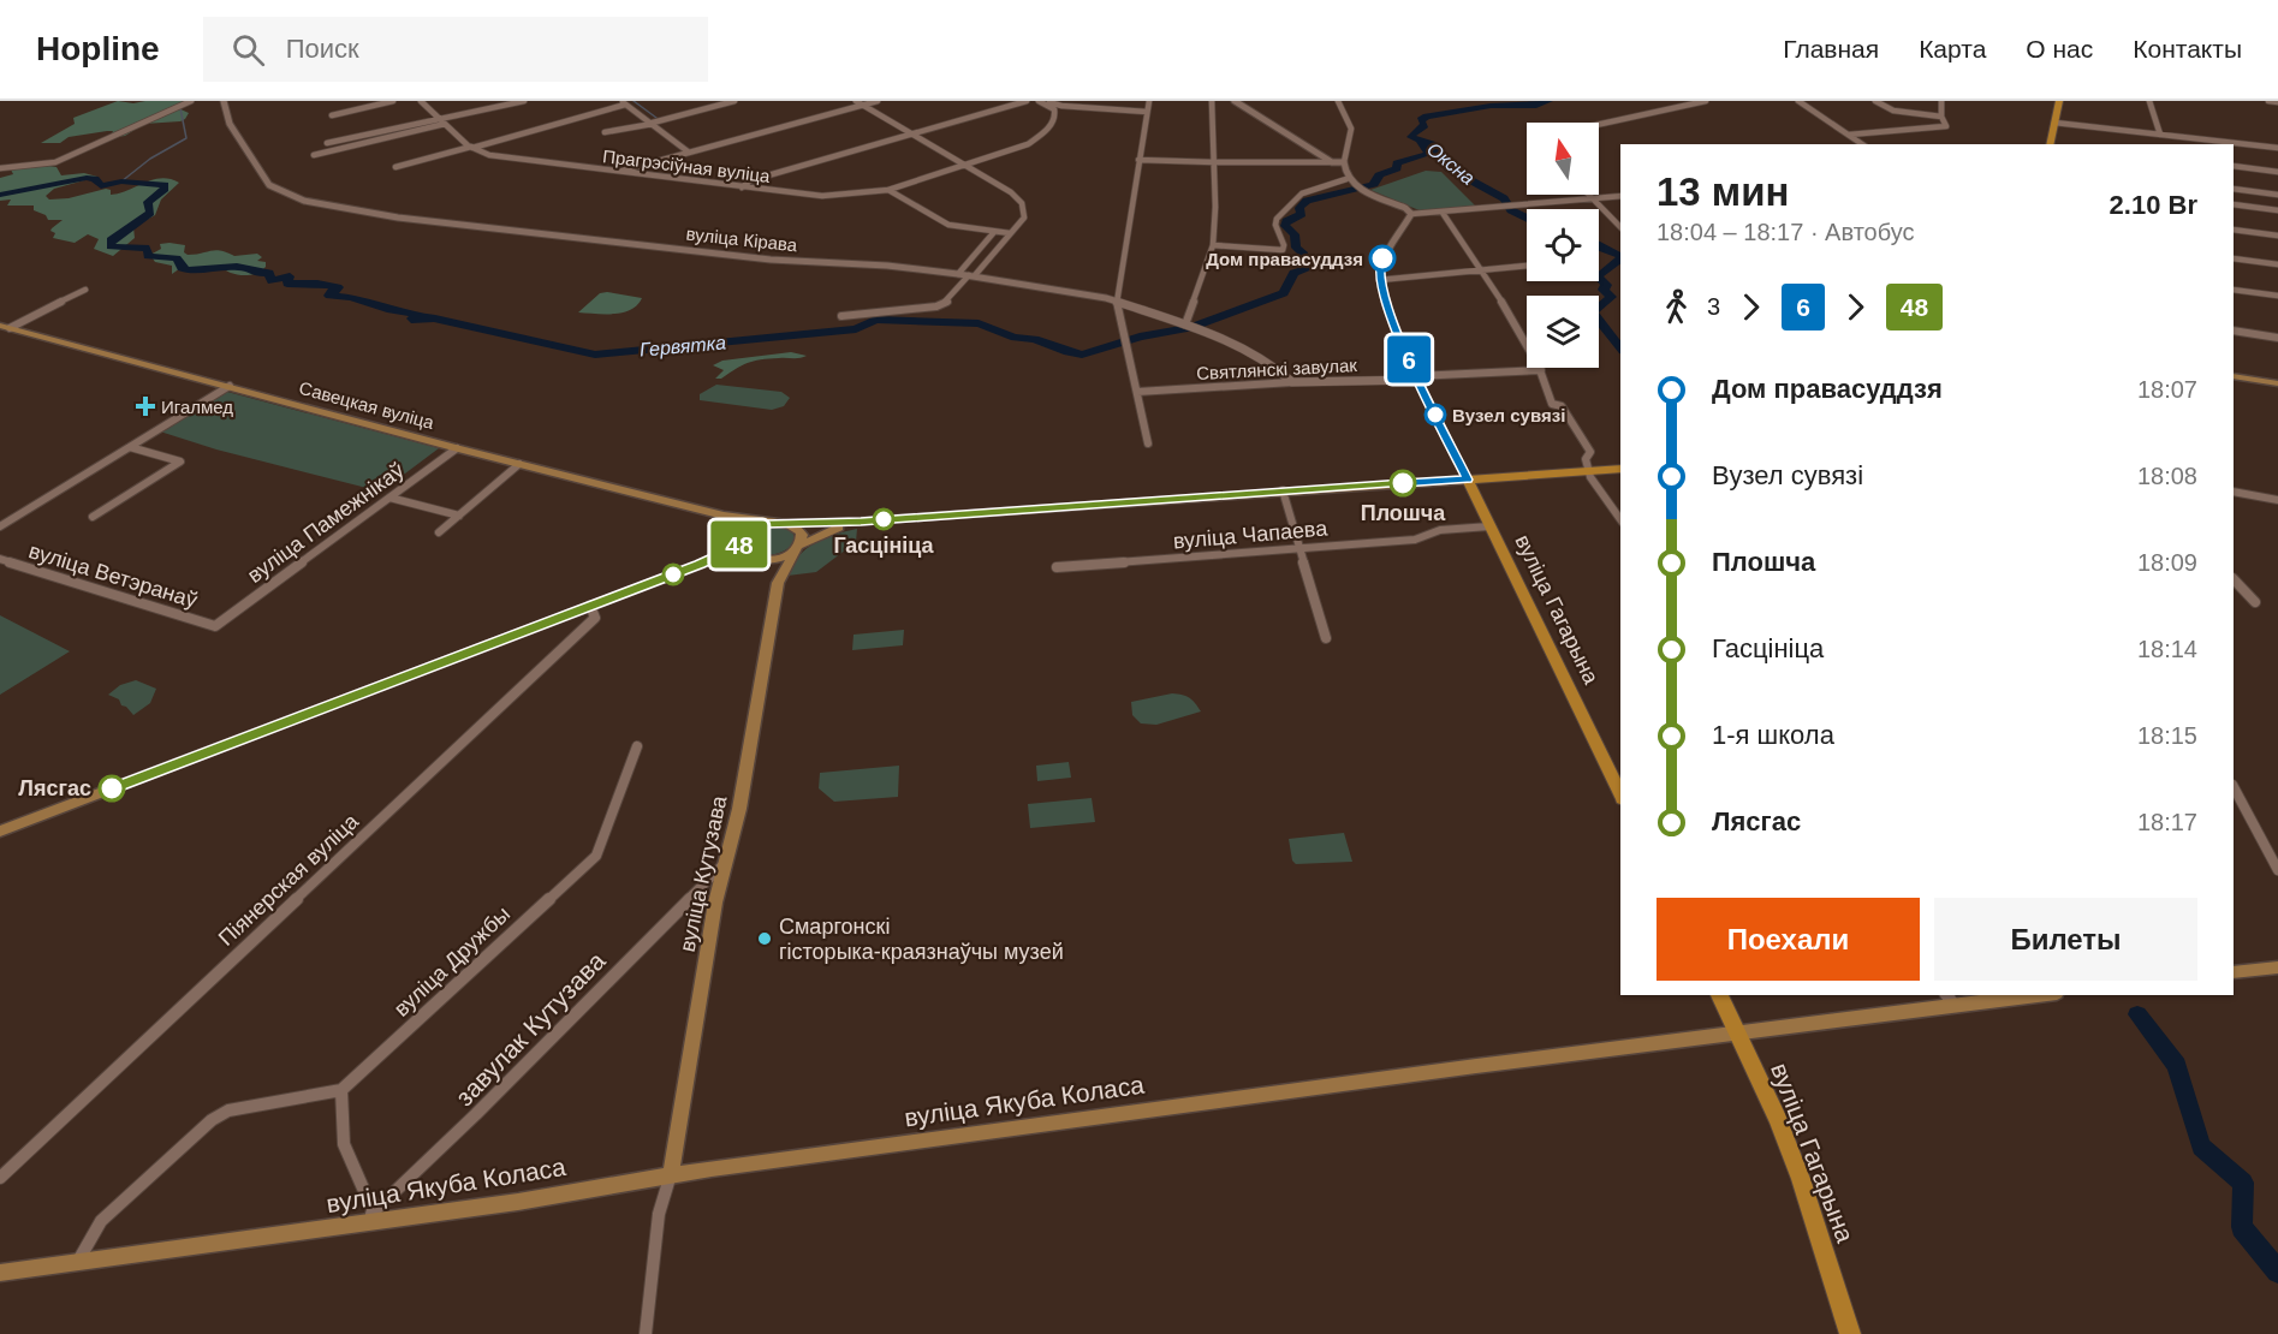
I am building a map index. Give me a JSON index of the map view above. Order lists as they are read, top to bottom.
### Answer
{
  "streets": {
    "main road": [
      "Савецкая вуліца",
      "вуліца Гагарына",
      "вуліца Кутузава",
      "вуліца Якуба Коласа"
    ],
    "street": [
      "Прагрэсіўная вуліца",
      "вуліца Кірава",
      "Святлянскі завулак",
      "вуліца Памежнікаў",
      "вуліца Чапаева",
      "вуліца Ветэранаў",
      "Піянерская вуліца",
      "вуліца Дружбы",
      "завулак Кутузава"
    ]
  },
  "crossings": [
    ["вуліца Кірава", "Святлянскі завулак"],
    ["Савецкая вуліца", "вуліца Памежнікаў"],
    ["Савецкая вуліца", "вуліца Гагарына"],
    ["Савецкая вуліца", "вуліца Кутузава"],
    ["вуліца Памежнікаў", "вуліца Ветэранаў"],
    ["вуліца Чапаева", "вуліца Гагарына"],
    ["вуліца Гагарына", "вуліца Якуба Коласа"],
    ["вуліца Кутузава", "завулак Кутузава"],
    ["вуліца Кутузава", "вуліца Якуба Коласа"],
    ["завулак Кутузава", "вуліца Якуба Коласа"]
  ],
  "water": ["Оксна", "Гервятка"],
  "places": {
    "other": [
      "Дом правасуддзя",
      "Вузел сувязі",
      "Плошча",
      "Гасцініца",
      "Лясгас",
      "Смаргонскі гісторыка-краязнаўчы музей"
    ],
    "health": ["Игалмед"]
  },
  "lines": ["bus line 6", "bus line 48"],
  "north": "top",
  "page": {
    "header": "Hopline",
    "search": "Поиск",
    "nav": [
      "Главная",
      "Карта",
      "О нас",
      "Контакты"
    ],
    "on_map": ["6", "48"],
    "heading": ["13 мин", "18:04 – 18:17 · Автобус", "2.10 Br"],
    "legs": ["3", "6", "48"],
    "list": [
      {
        "name": "Дом правасуддзя",
        "value": "18:07"
      },
      {
        "name": "Вузел сувязі",
        "value": "18:08"
      },
      {
        "name": "Плошча",
        "value": "18:09"
      },
      {
        "name": "Гасцініца",
        "value": "18:14"
      },
      {
        "name": "1-я школа",
        "value": "18:15"
      },
      {
        "name": "Лясгас",
        "value": "18:17"
      }
    ],
    "buttons": ["Поехали", "Билеты"]
  }
}
